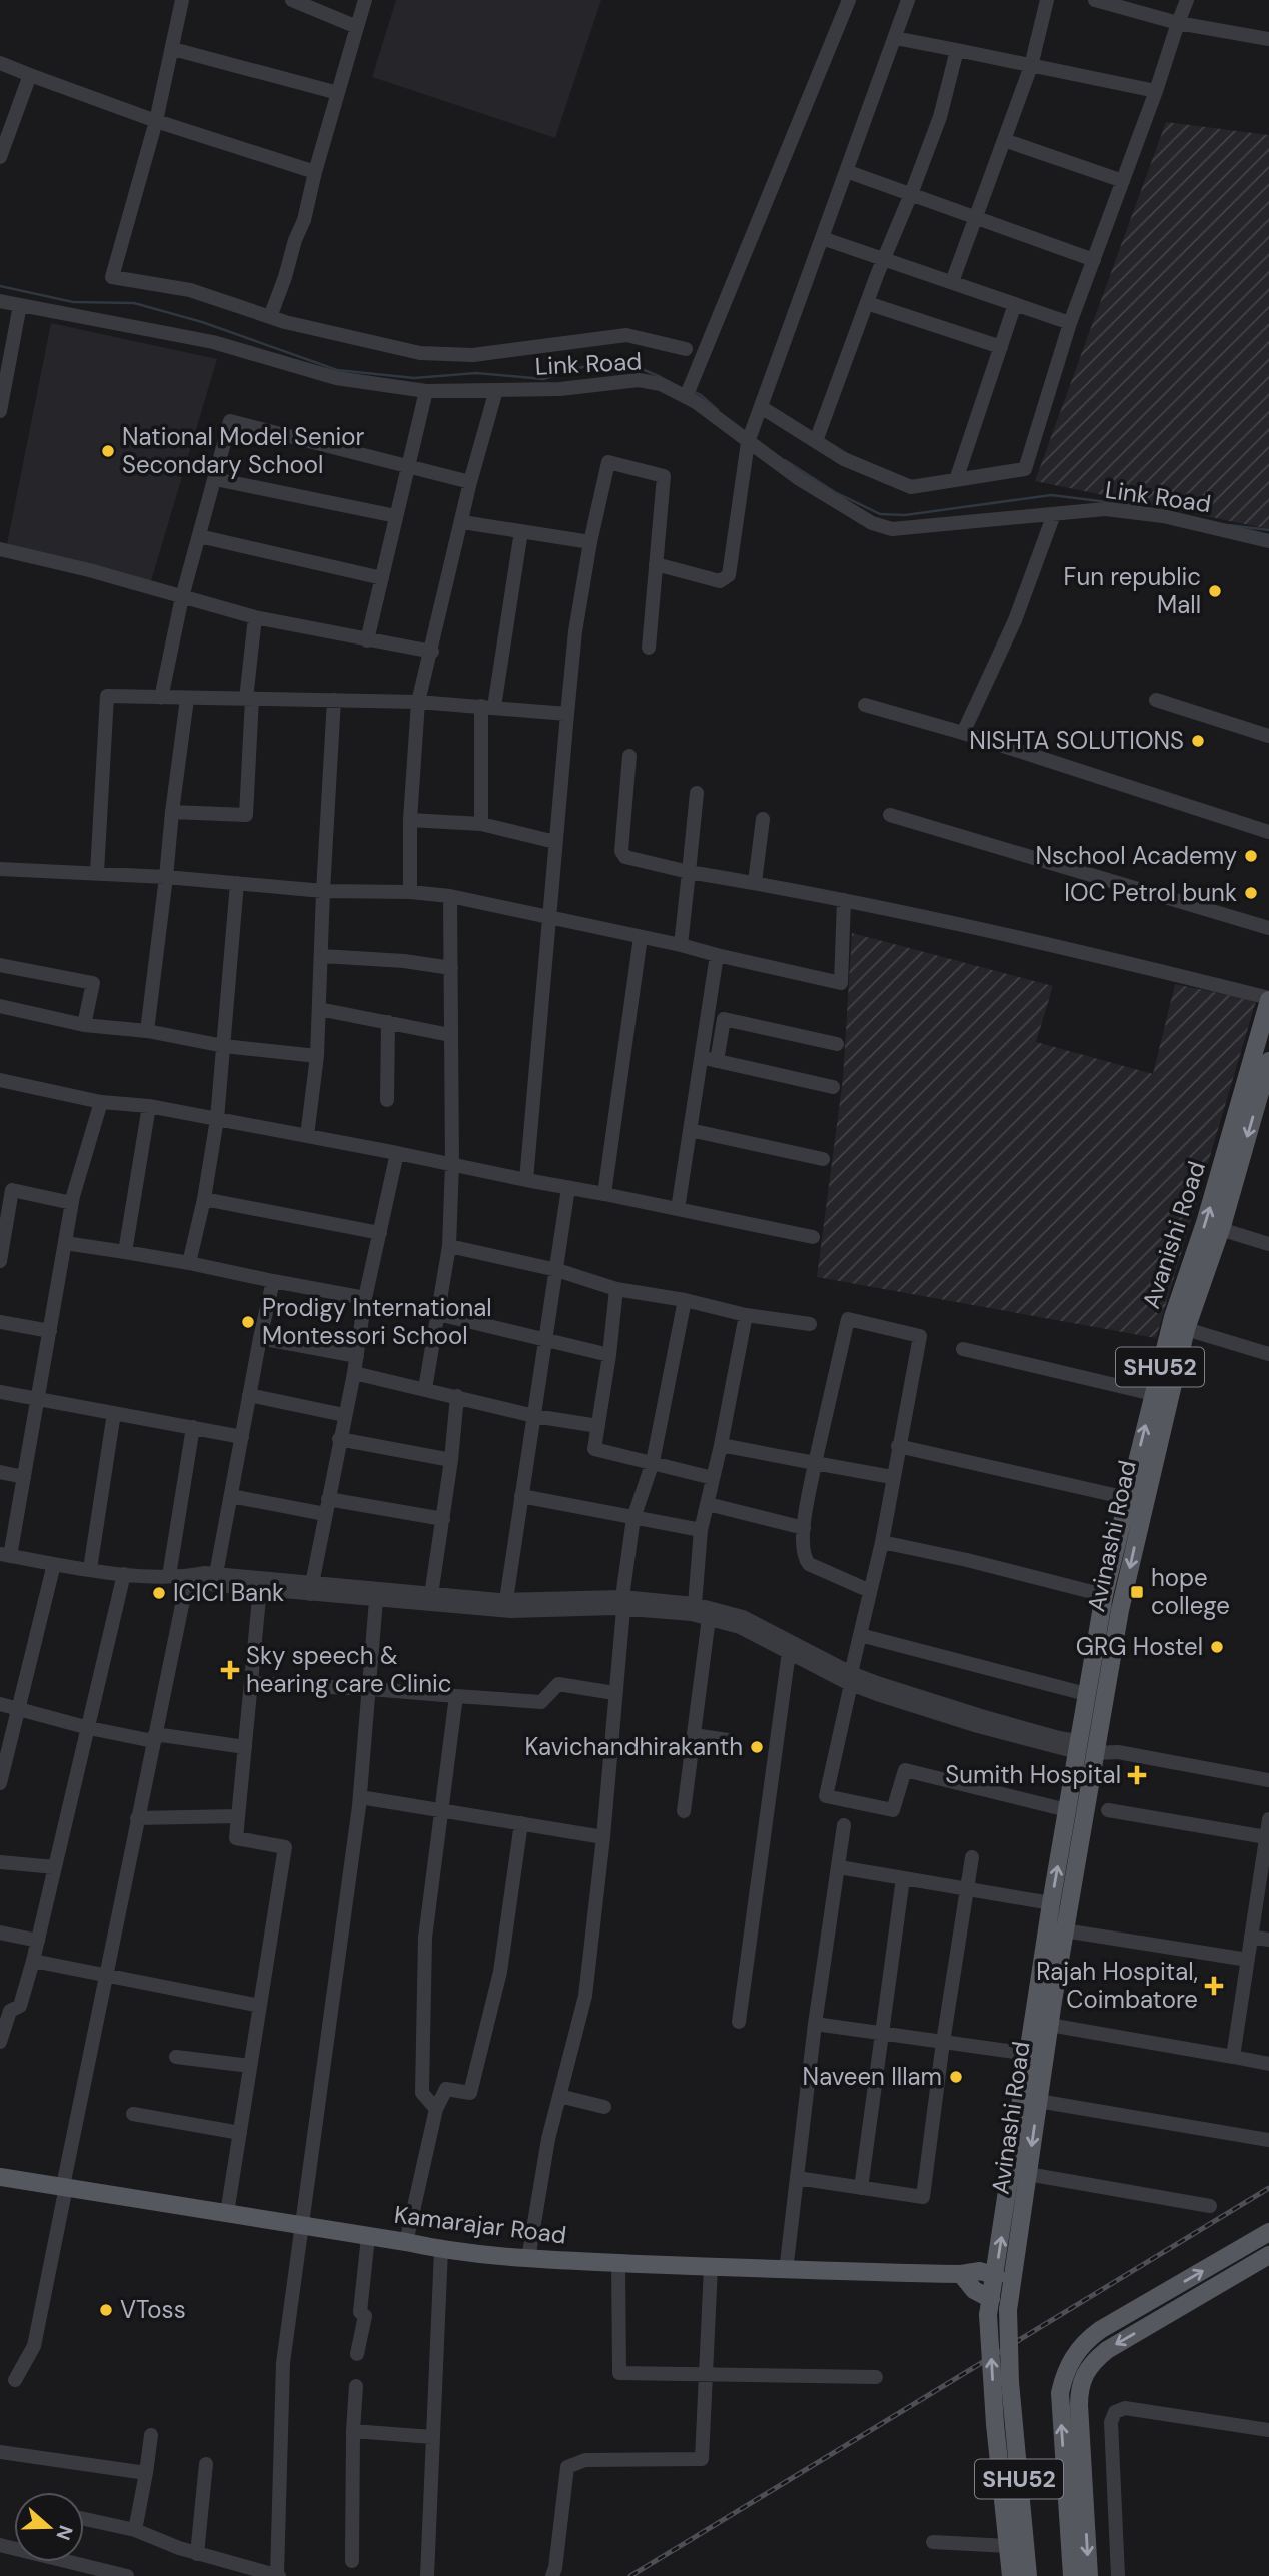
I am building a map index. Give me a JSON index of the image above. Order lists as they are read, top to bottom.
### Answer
{
  "streets": {
    "main road": [
      "Avanishi Road",
      "SHU52",
      "Avinashi Road",
      "Kamarajar Road"
    ],
    "street": ["Link Road"]
  },
  "crossings": [
    ["Avanishi Road", "SHU52"],
    ["Avanishi Road", "Avinashi Road"],
    ["Avanishi Road", "Kamarajar Road"]
  ],
  "one_way": ["Avanishi Road"],
  "places": {
    "other": [
      "National Model Senior Secondary School",
      "Fun republic Mall",
      "NISHTA SOLUTIONS",
      "Nschool Academy",
      "IOC Petrol bunk",
      "Prodigy International Montessori School",
      "ICICI Bank",
      "GRG Hostel",
      "Kavichandhirakanth",
      "Naveen Illam",
      "VToss"
    ],
    "transit": ["hope college"],
    "health": ["Sky speech & hearing care Clinic", "Sumith Hospital", "Rajah Hospital, Coimbatore"]
  },
  "north": "right"
}
